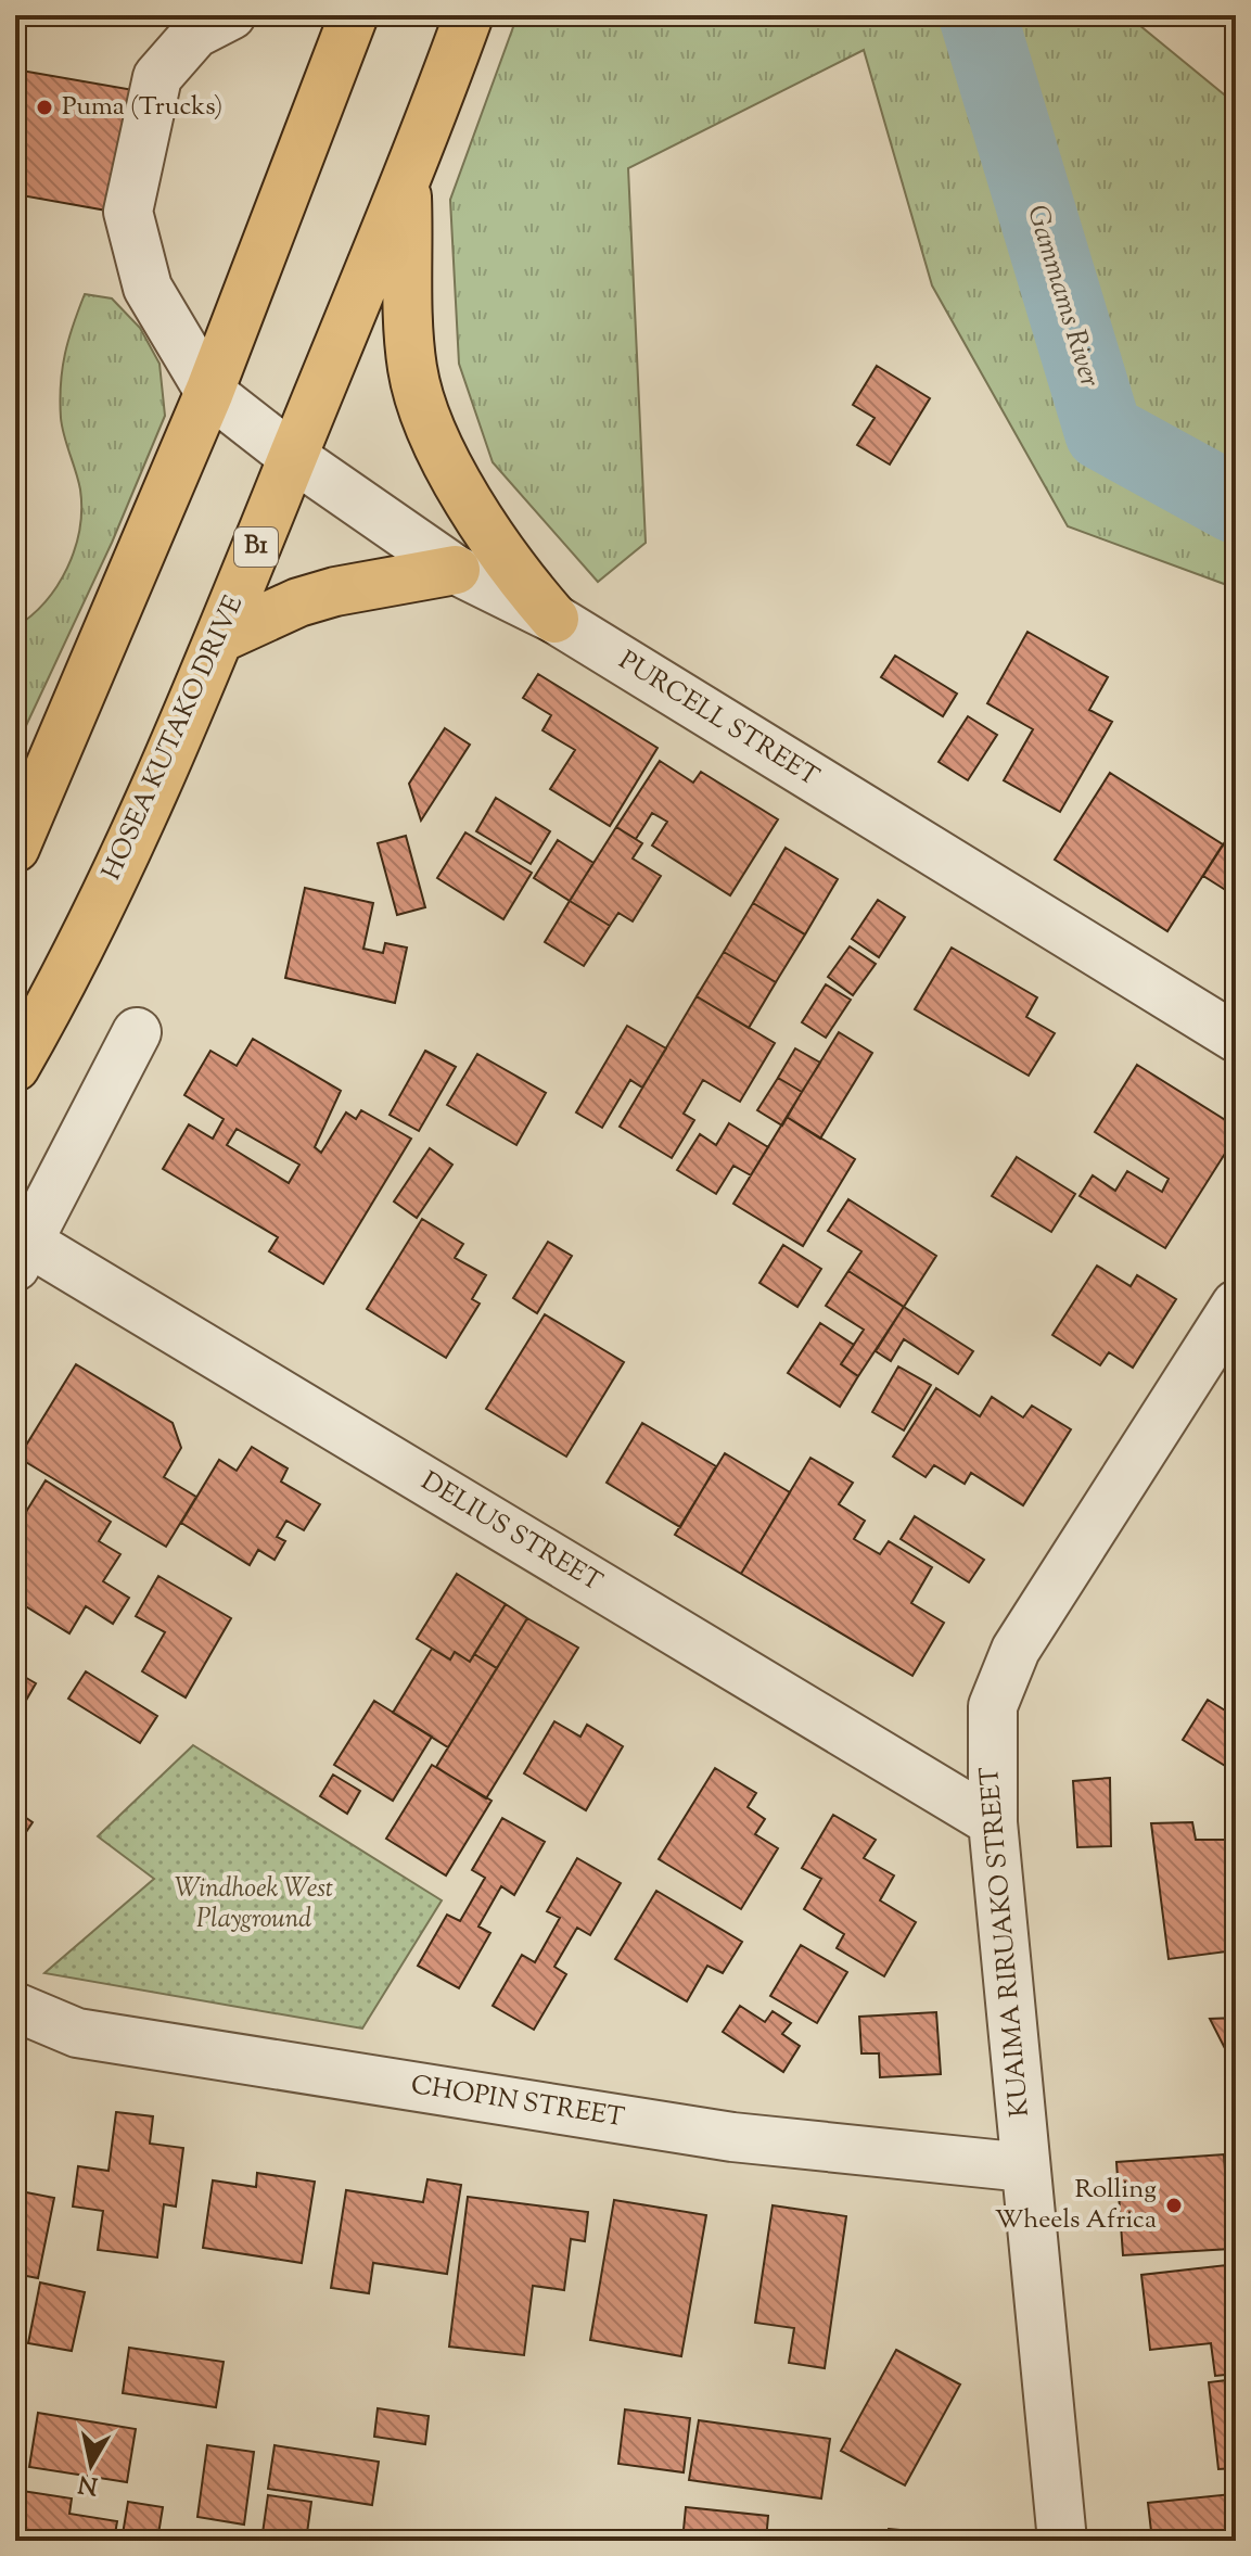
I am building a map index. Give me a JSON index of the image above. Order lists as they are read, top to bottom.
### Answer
{
  "streets": {
    "main road": ["B1", "HOSEA KUTAKO DRIVE"],
    "street": [
      "PURCELL STREET",
      "DELIUS STREET",
      "KUAIMA RIRUAKO STREET",
      "CHOPIN STREET"
    ]
  },
  "crossings": [
    ["PURCELL STREET", "HOSEA KUTAKO DRIVE"],
    ["DELIUS STREET", "KUAIMA RIRUAKO STREET"],
    ["KUAIMA RIRUAKO STREET", "CHOPIN STREET"]
  ],
  "water": ["Gammams River"],
  "parks": ["Windhoek West Playground"],
  "places": ["Puma (Trucks)", "Rolling Wheels Africa"],
  "north": "bottom"
}
